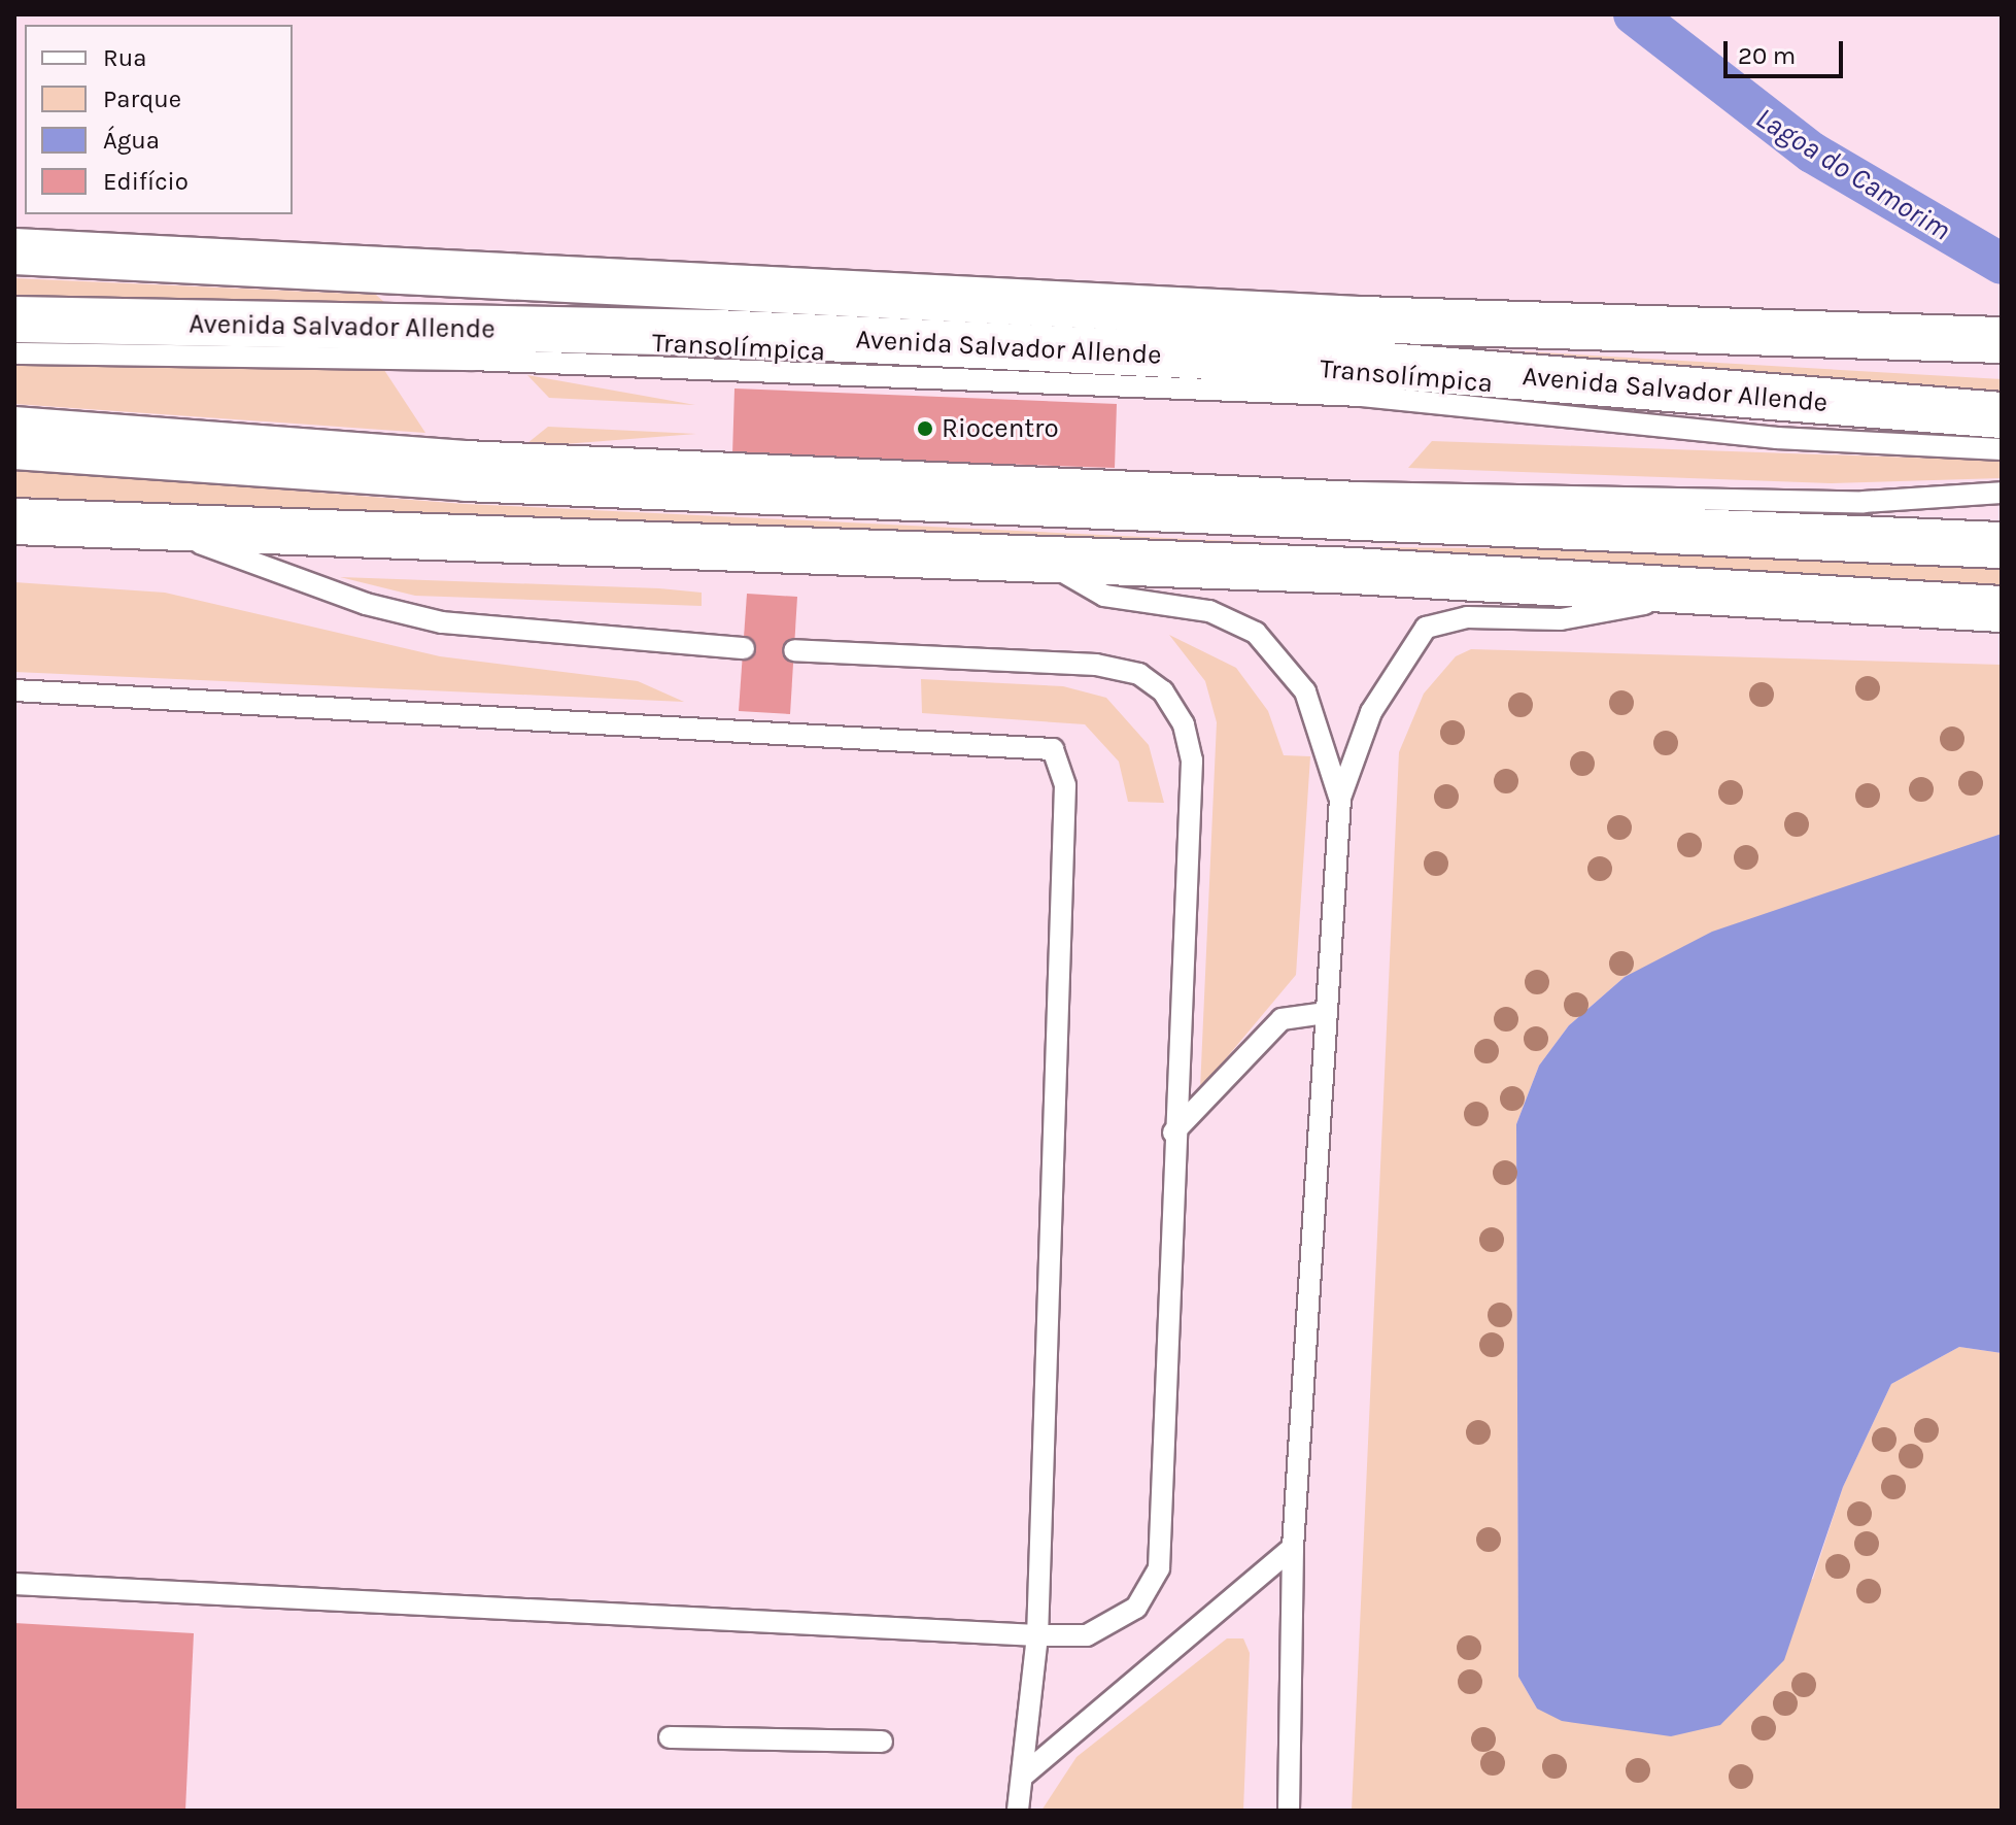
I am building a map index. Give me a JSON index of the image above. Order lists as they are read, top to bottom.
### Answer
{
  "streets": {
    "main road": ["Avenida Salvador Allende"],
    "lane": ["Transolímpica"]
  },
  "water": ["Lagoa do Camorim"],
  "places": ["Riocentro"],
  "legend": [
    "Rua",
    "Parque",
    "Água",
    "Edifício"
  ],
  "scale_bar": "20 m"
}
